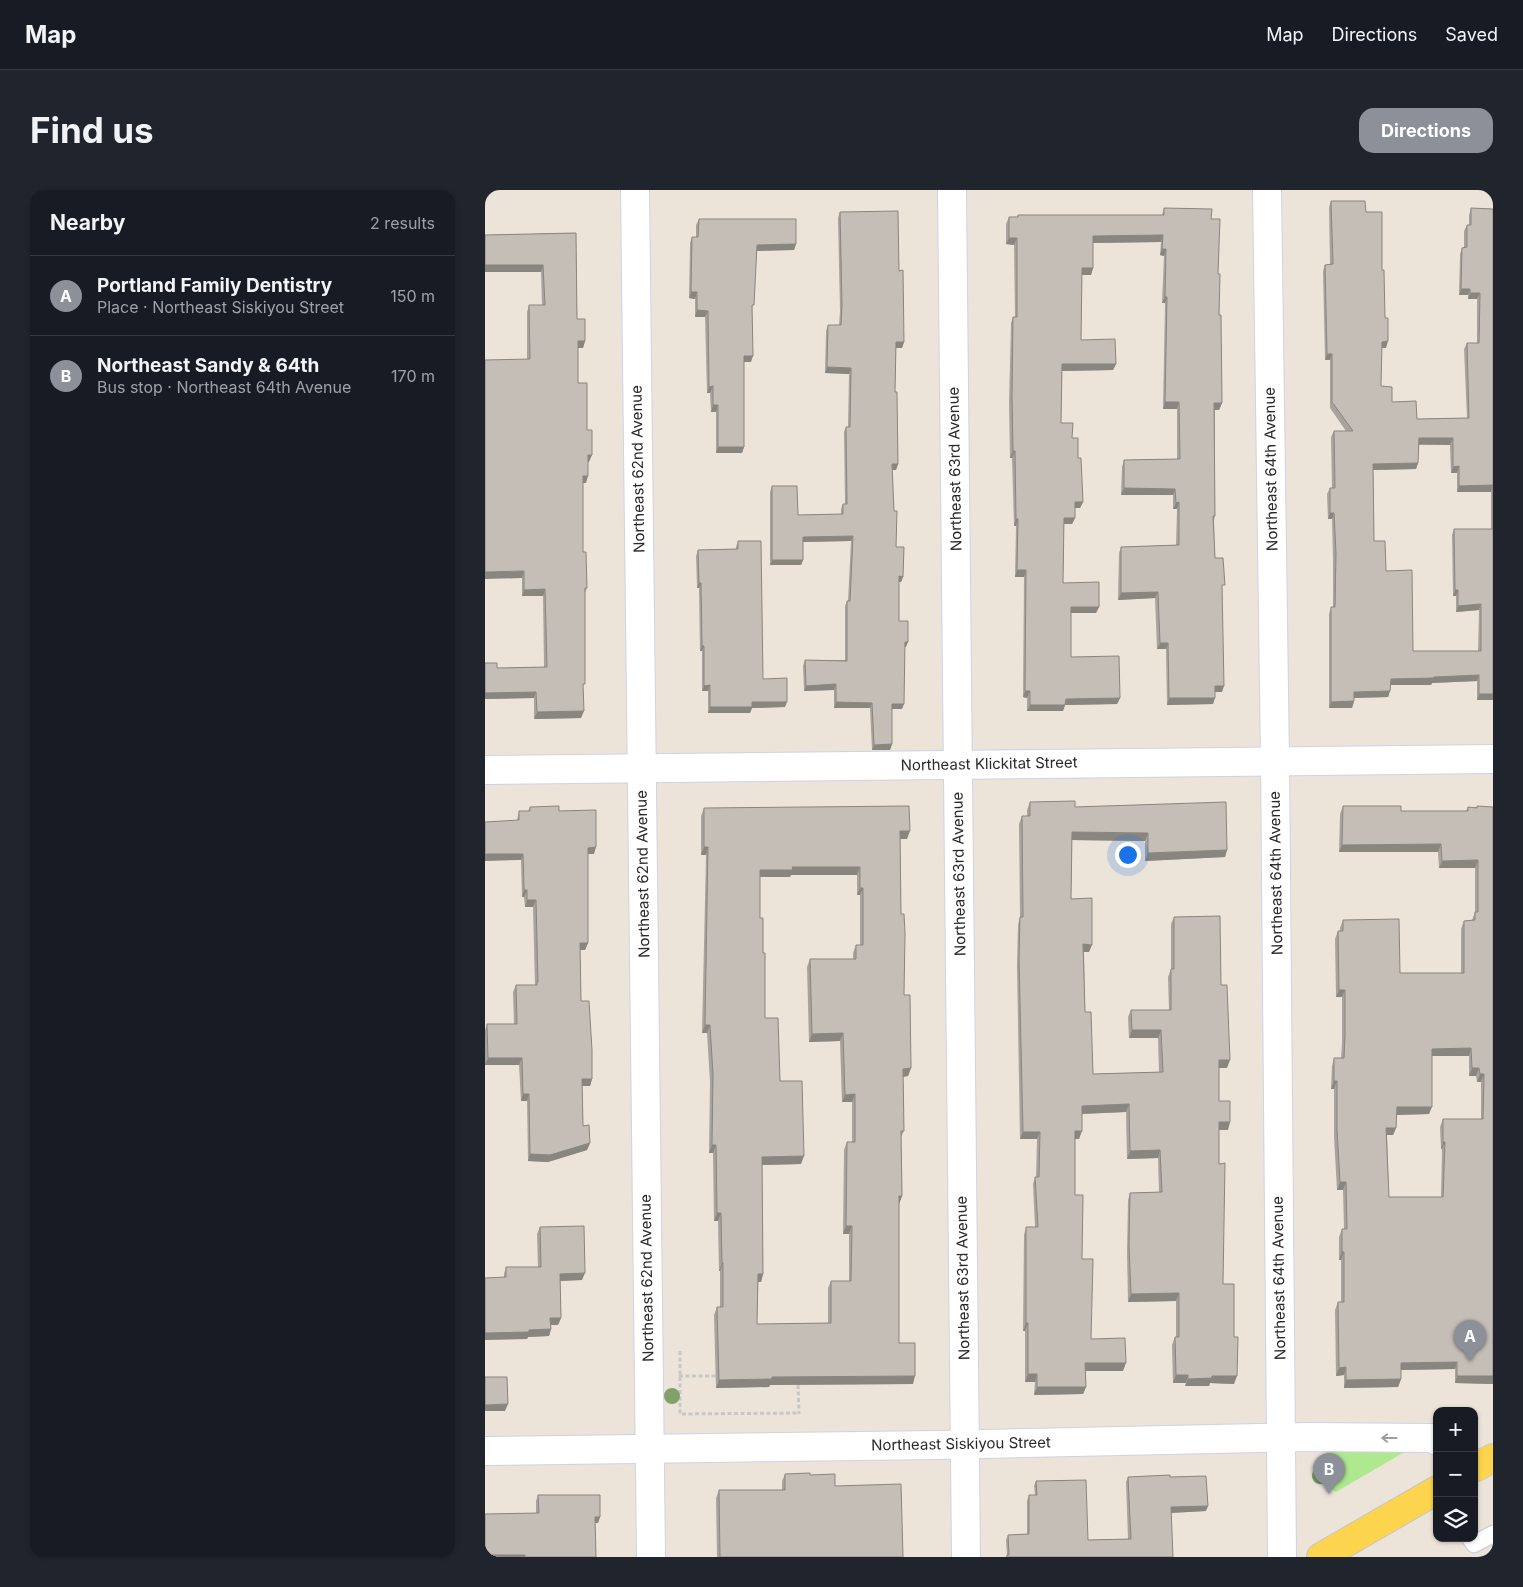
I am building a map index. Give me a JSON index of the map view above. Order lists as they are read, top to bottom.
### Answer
{
  "streets": {
    "street": [
      "Northeast 62nd Avenue",
      "Northeast 63rd Avenue",
      "Northeast 64th Avenue",
      "Northeast Klickitat Street",
      "Northeast Siskiyou Street"
    ]
  },
  "crossings": [
    ["Northeast 62nd Avenue", "Northeast Klickitat Street"],
    ["Northeast 62nd Avenue", "Northeast Siskiyou Street"],
    ["Northeast 63rd Avenue", "Northeast Klickitat Street"],
    ["Northeast 63rd Avenue", "Northeast Siskiyou Street"],
    ["Northeast 64th Avenue", "Northeast Klickitat Street"],
    ["Northeast 64th Avenue", "Northeast Siskiyou Street"]
  ],
  "page": {
    "header": "Map",
    "nav": ["Map", "Directions", "Saved"],
    "buttons": "Directions",
    "title": "Find us",
    "heading": ["Nearby", "2 results"],
    "list": [
      {
        "mark": "A",
        "name": "Portland Family Dentistry",
        "note": "Place · Northeast Siskiyou Street",
        "value": "150 m"
      },
      {
        "mark": "B",
        "name": "Northeast Sandy & 64th",
        "note": "Bus stop · Northeast 64th Avenue",
        "value": "170 m"
      }
    ],
    "pins": ["A", "B"],
    "map_buttons": ["+", "−"]
  }
}
